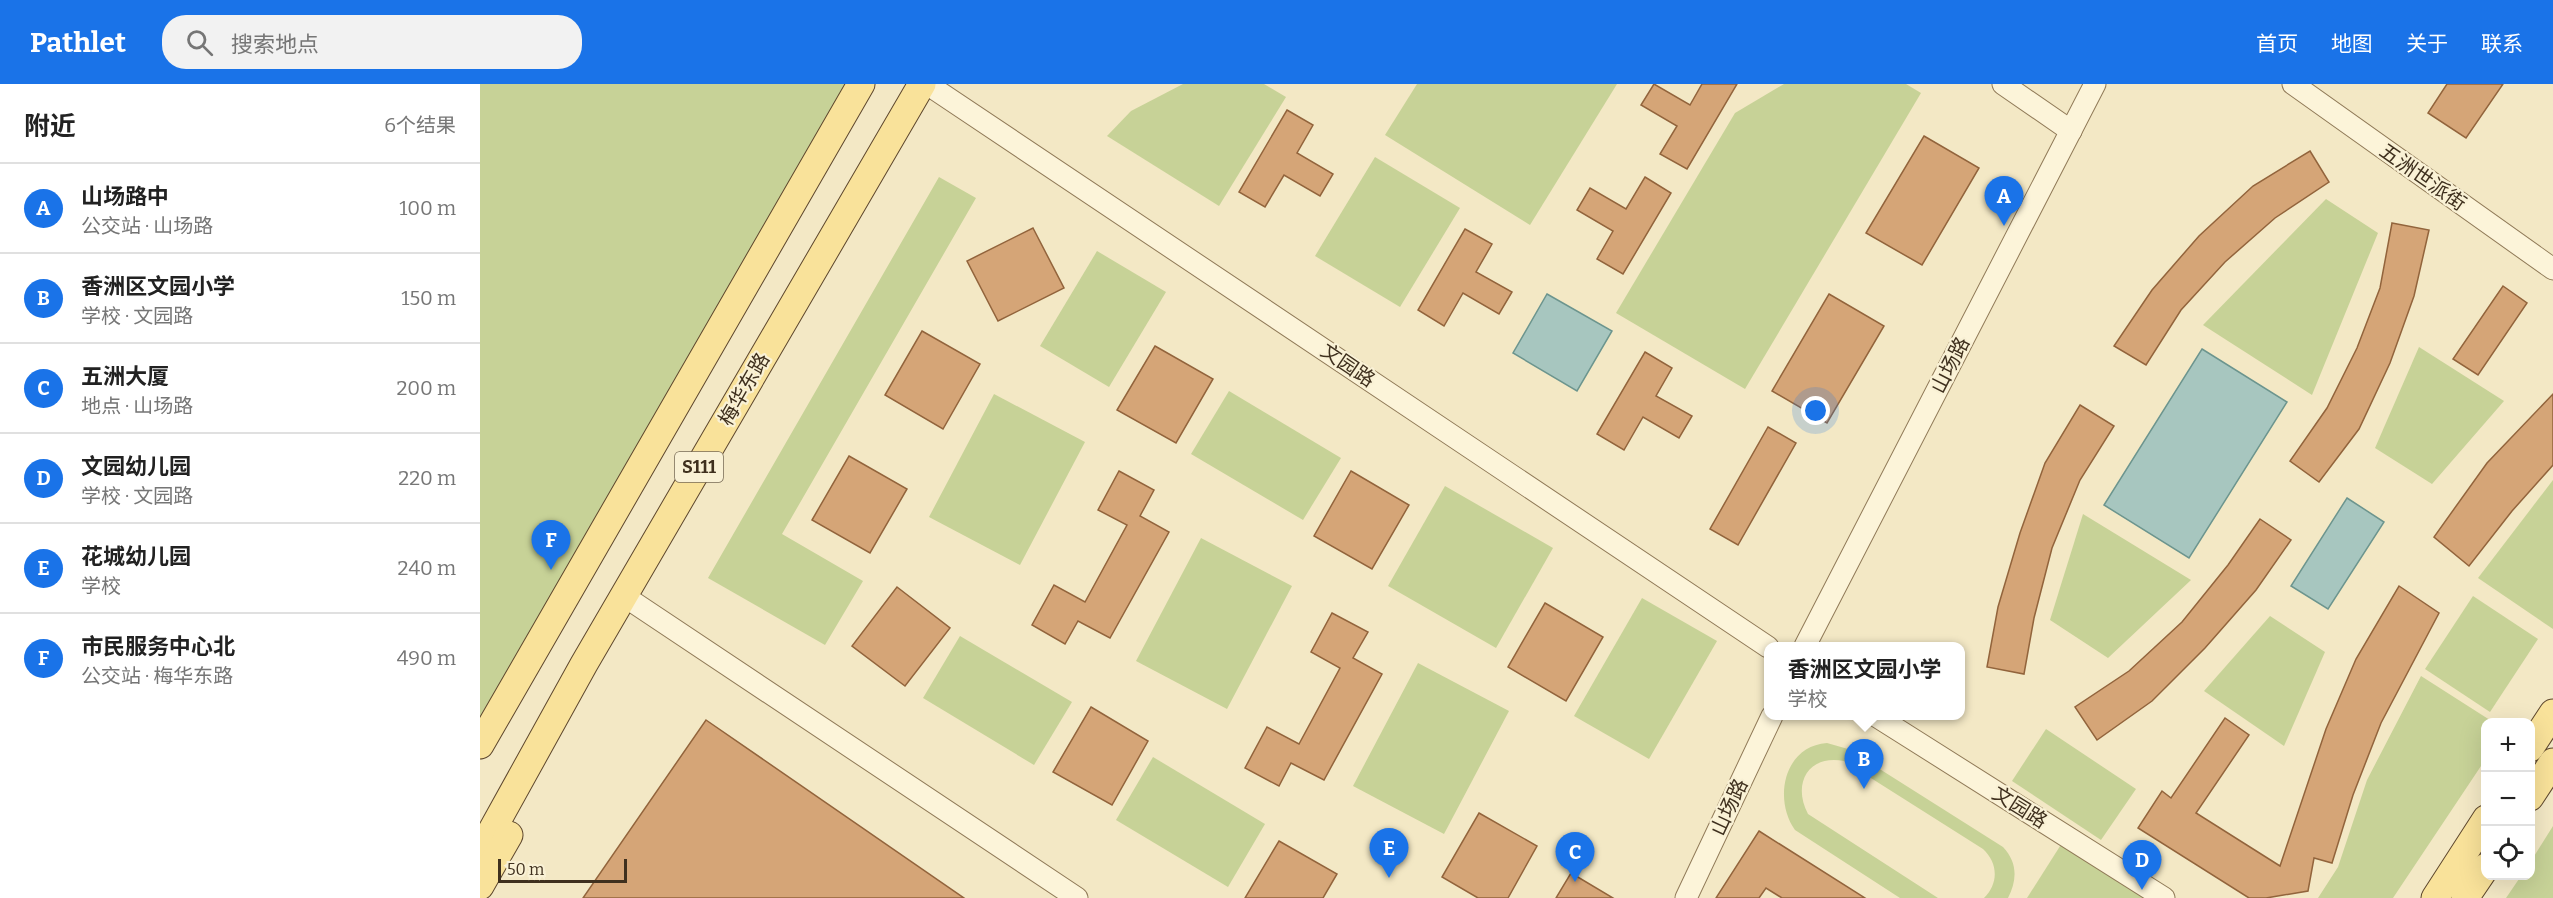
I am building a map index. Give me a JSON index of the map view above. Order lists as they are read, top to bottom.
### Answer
{
  "streets": {
    "main road": ["梅华东路", "S111"],
    "street": ["五洲世派街", "文园路", "山场路"]
  },
  "scale_bar": "50 m",
  "page": {
    "header": "Pathlet",
    "search": "搜索地点",
    "nav": [
      "首页",
      "地图",
      "关于",
      "联系"
    ],
    "heading": ["附近", "6个结果"],
    "list": [
      {
        "mark": "A",
        "name": "山场路中",
        "note": "公交站 · 山场路",
        "value": "100 m"
      },
      {
        "mark": "B",
        "name": "香洲区文园小学",
        "note": "学校 · 文园路",
        "value": "150 m"
      },
      {
        "mark": "C",
        "name": "五洲大厦",
        "note": "地点 · 山场路",
        "value": "200 m"
      },
      {
        "mark": "D",
        "name": "文园幼儿园",
        "note": "学校 · 文园路",
        "value": "220 m"
      },
      {
        "mark": "E",
        "name": "花城幼儿园",
        "note": "学校",
        "value": "240 m"
      },
      {
        "mark": "F",
        "name": "市民服务中心北",
        "note": "公交站 · 梅华东路",
        "value": "490 m"
      }
    ],
    "pins": [
      "A",
      "F",
      "B",
      "E",
      "C",
      "D"
    ],
    "popup": ["香洲区文园小学", "学校"],
    "map_buttons": ["+", "−"],
    "scale": "50 m"
  }
}
